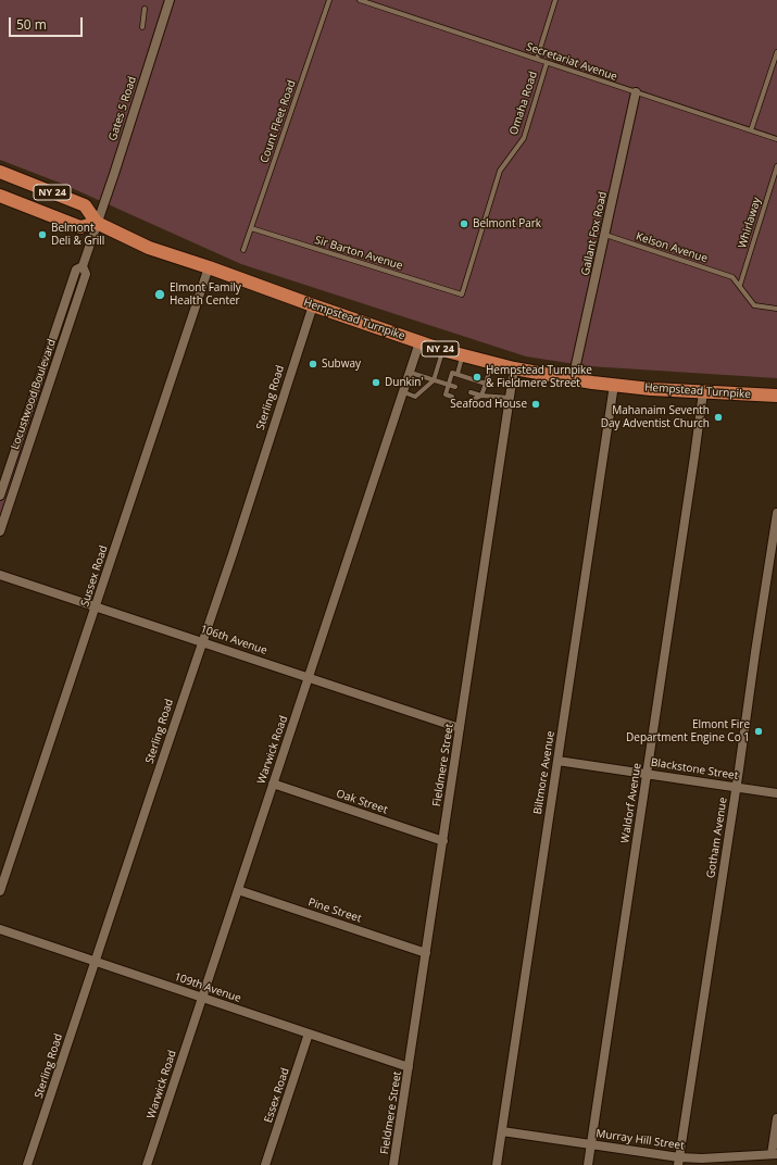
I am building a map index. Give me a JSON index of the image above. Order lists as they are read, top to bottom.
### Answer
{
  "streets": {
    "main road": ["NY 24", "Hempstead Turnpike"],
    "street": [
      "Gates 5 Road",
      "Gallant Fox Road",
      "Locustwood Boulevard",
      "Sterling Road",
      "Sussex Road",
      "106th Avenue",
      "Warwick Road",
      "Fieldmere Street",
      "Blackstone Street",
      "Biltmore Avenue",
      "Oak Street",
      "Waldorf Avenue",
      "Gotham Avenue",
      "Pine Street",
      "109th Avenue",
      "Essex Road",
      "Murray Hill Street"
    ],
    "lane": [
      "Secretariat Avenue",
      "Omaha Road",
      "Count Fleet Road",
      "Whirlaway",
      "Kelson Avenue",
      "Sir Barton Avenue"
    ]
  },
  "crossings": [
    ["Secretariat Avenue", "Omaha Road"],
    ["Secretariat Avenue", "Gallant Fox Road"],
    ["Omaha Road", "Sir Barton Avenue"],
    ["Gates 5 Road", "NY 24"],
    ["Gates 5 Road", "Hempstead Turnpike"],
    ["Gates 5 Road", "Locustwood Boulevard"],
    ["Count Fleet Road", "Sir Barton Avenue"],
    ["NY 24", "Hempstead Turnpike"],
    ["NY 24", "Locustwood Boulevard"],
    ["Whirlaway", "Kelson Avenue"],
    ["Gallant Fox Road", "Kelson Avenue"],
    ["Gallant Fox Road", "Hempstead Turnpike"],
    ["Hempstead Turnpike", "Locustwood Boulevard"],
    ["Hempstead Turnpike", "Sterling Road"],
    ["Hempstead Turnpike", "Sussex Road"],
    ["Hempstead Turnpike", "Warwick Road"],
    ["Hempstead Turnpike", "Fieldmere Street"],
    ["Hempstead Turnpike", "Biltmore Avenue"],
    ["Hempstead Turnpike", "Waldorf Avenue"],
    ["Sterling Road", "106th Avenue"],
    ["Sterling Road", "109th Avenue"],
    ["Sussex Road", "106th Avenue"],
    ["106th Avenue", "Warwick Road"],
    ["106th Avenue", "Fieldmere Street"],
    ["Warwick Road", "Oak Street"],
    ["Warwick Road", "Pine Street"],
    ["Warwick Road", "109th Avenue"],
    ["Fieldmere Street", "Oak Street"],
    ["Fieldmere Street", "Pine Street"],
    ["Fieldmere Street", "109th Avenue"],
    ["Blackstone Street", "Biltmore Avenue"],
    ["Blackstone Street", "Waldorf Avenue"],
    ["Blackstone Street", "Gotham Avenue"],
    ["Biltmore Avenue", "Murray Hill Street"],
    ["Waldorf Avenue", "Murray Hill Street"],
    ["Gotham Avenue", "Murray Hill Street"],
    ["109th Avenue", "Essex Road"]
  ],
  "places": [
    "Belmont Park",
    "Belmont Deli & Grill",
    "Elmont Family Health Center",
    "Subway",
    "Hempstead Turnpike & Fieldmere Street",
    "Dunkin'",
    "Seafood House",
    "Mahanaim Seventh Day Adventist Church",
    "Elmont Fire Department Engine Co 1"
  ],
  "scale_bar": "50 m"
}
